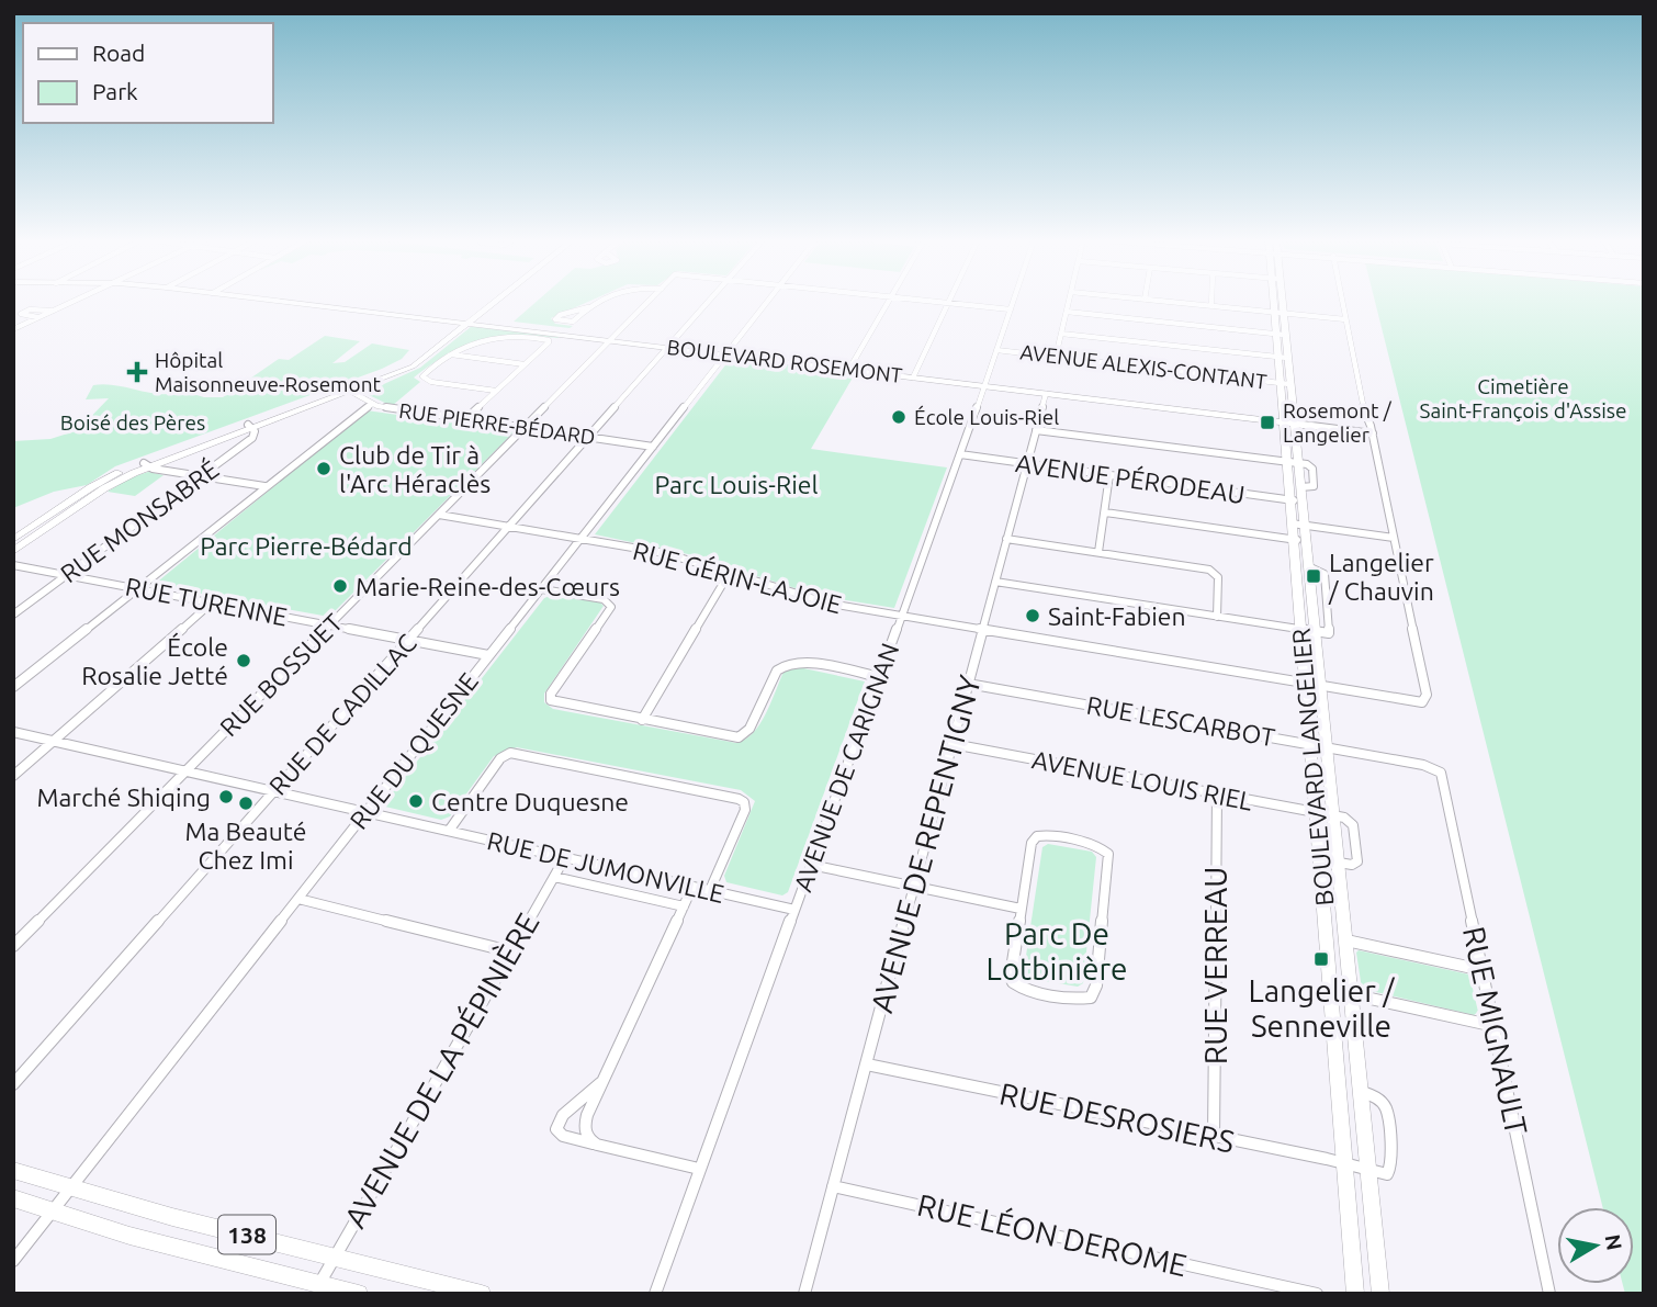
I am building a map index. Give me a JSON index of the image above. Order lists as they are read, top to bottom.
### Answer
{
  "streets": {
    "main road": ["BOULEVARD ROSEMONT", "BOULEVARD LANGELIER", "138"],
    "street": [
      "AVENUE ALEXIS-CONTANT",
      "RUE PIERRE-BÉDARD",
      "AVENUE PÉRODEAU",
      "RUE MONSABRÉ",
      "RUE GÉRIN-LAJOIE",
      "RUE TURENNE",
      "RUE BOSSUET",
      "RUE DE CADILLAC",
      "RUE LESCARBOT",
      "RUE DU QUESNE",
      "AVENUE DE CARIGNAN",
      "AVENUE LOUIS RIEL",
      "AVENUE DE REPENTIGNY",
      "RUE DE JUMONVILLE",
      "RUE VERREAU",
      "RUE MIGNAULT",
      "AVENUE DE LA PÉPINIÈRE",
      "RUE DESROSIERS",
      "RUE LÉON DEROME"
    ]
  },
  "crossings": [
    ["BOULEVARD ROSEMONT", "RUE BOSSUET"],
    ["BOULEVARD ROSEMONT", "RUE DE CADILLAC"],
    ["BOULEVARD ROSEMONT", "RUE DU QUESNE"],
    ["BOULEVARD ROSEMONT", "AVENUE DE CARIGNAN"],
    ["BOULEVARD ROSEMONT", "BOULEVARD LANGELIER"],
    ["BOULEVARD ROSEMONT", "AVENUE DE REPENTIGNY"],
    ["AVENUE ALEXIS-CONTANT", "AVENUE DE CARIGNAN"],
    ["AVENUE ALEXIS-CONTANT", "BOULEVARD LANGELIER"],
    ["RUE PIERRE-BÉDARD", "RUE BOSSUET"],
    ["RUE PIERRE-BÉDARD", "RUE DE CADILLAC"],
    ["RUE PIERRE-BÉDARD", "RUE DU QUESNE"],
    ["AVENUE PÉRODEAU", "AVENUE DE CARIGNAN"],
    ["AVENUE PÉRODEAU", "BOULEVARD LANGELIER"],
    ["AVENUE PÉRODEAU", "AVENUE DE REPENTIGNY"],
    ["RUE MONSABRÉ", "RUE TURENNE"],
    ["RUE GÉRIN-LAJOIE", "RUE BOSSUET"],
    ["RUE GÉRIN-LAJOIE", "RUE DE CADILLAC"],
    ["RUE GÉRIN-LAJOIE", "RUE DU QUESNE"],
    ["RUE GÉRIN-LAJOIE", "AVENUE DE CARIGNAN"],
    ["RUE GÉRIN-LAJOIE", "BOULEVARD LANGELIER"],
    ["RUE GÉRIN-LAJOIE", "AVENUE DE REPENTIGNY"],
    ["RUE TURENNE", "RUE BOSSUET"],
    ["RUE TURENNE", "RUE DE CADILLAC"],
    ["RUE TURENNE", "RUE DU QUESNE"],
    ["RUE BOSSUET", "RUE DE JUMONVILLE"],
    ["RUE DE CADILLAC", "RUE DE JUMONVILLE"],
    ["RUE LESCARBOT", "BOULEVARD LANGELIER"],
    ["RUE LESCARBOT", "AVENUE DE REPENTIGNY"],
    ["RUE LESCARBOT", "RUE MIGNAULT"],
    ["RUE DU QUESNE", "RUE DE JUMONVILLE"],
    ["RUE DU QUESNE", "138"],
    ["AVENUE DE CARIGNAN", "RUE DE JUMONVILLE"],
    ["BOULEVARD LANGELIER", "AVENUE LOUIS RIEL"],
    ["BOULEVARD LANGELIER", "RUE DESROSIERS"],
    ["AVENUE LOUIS RIEL", "AVENUE DE REPENTIGNY"],
    ["AVENUE LOUIS RIEL", "RUE VERREAU"],
    ["AVENUE DE REPENTIGNY", "RUE DESROSIERS"],
    ["AVENUE DE REPENTIGNY", "RUE LÉON DEROME"],
    ["RUE DE JUMONVILLE", "AVENUE DE LA PÉPINIÈRE"],
    ["RUE VERREAU", "RUE DESROSIERS"],
    ["AVENUE DE LA PÉPINIÈRE", "138"]
  ],
  "parks": [
    "Cimetière Saint-François d'Assise",
    "Boisé des Pères",
    "Parc Louis-Riel",
    "Parc Pierre-Bédard",
    "Parc De Lotbinière"
  ],
  "places": {
    "health": ["Hôpital Maisonneuve-Rosemont"],
    "other": [
      "École Louis-Riel",
      "Club de Tir à l'Arc Héraclès",
      "Marie-Reine-des-Cœurs",
      "Saint-Fabien",
      "École Rosalie Jetté",
      "Marché Shiqing",
      "Centre Duquesne",
      "Ma Beauté Chez Imi"
    ],
    "transit": ["Rosemont / Langelier", "Langelier / Chauvin", "Langelier / Senneville"]
  },
  "legend": ["Road", "Park"],
  "north": "right"
}
